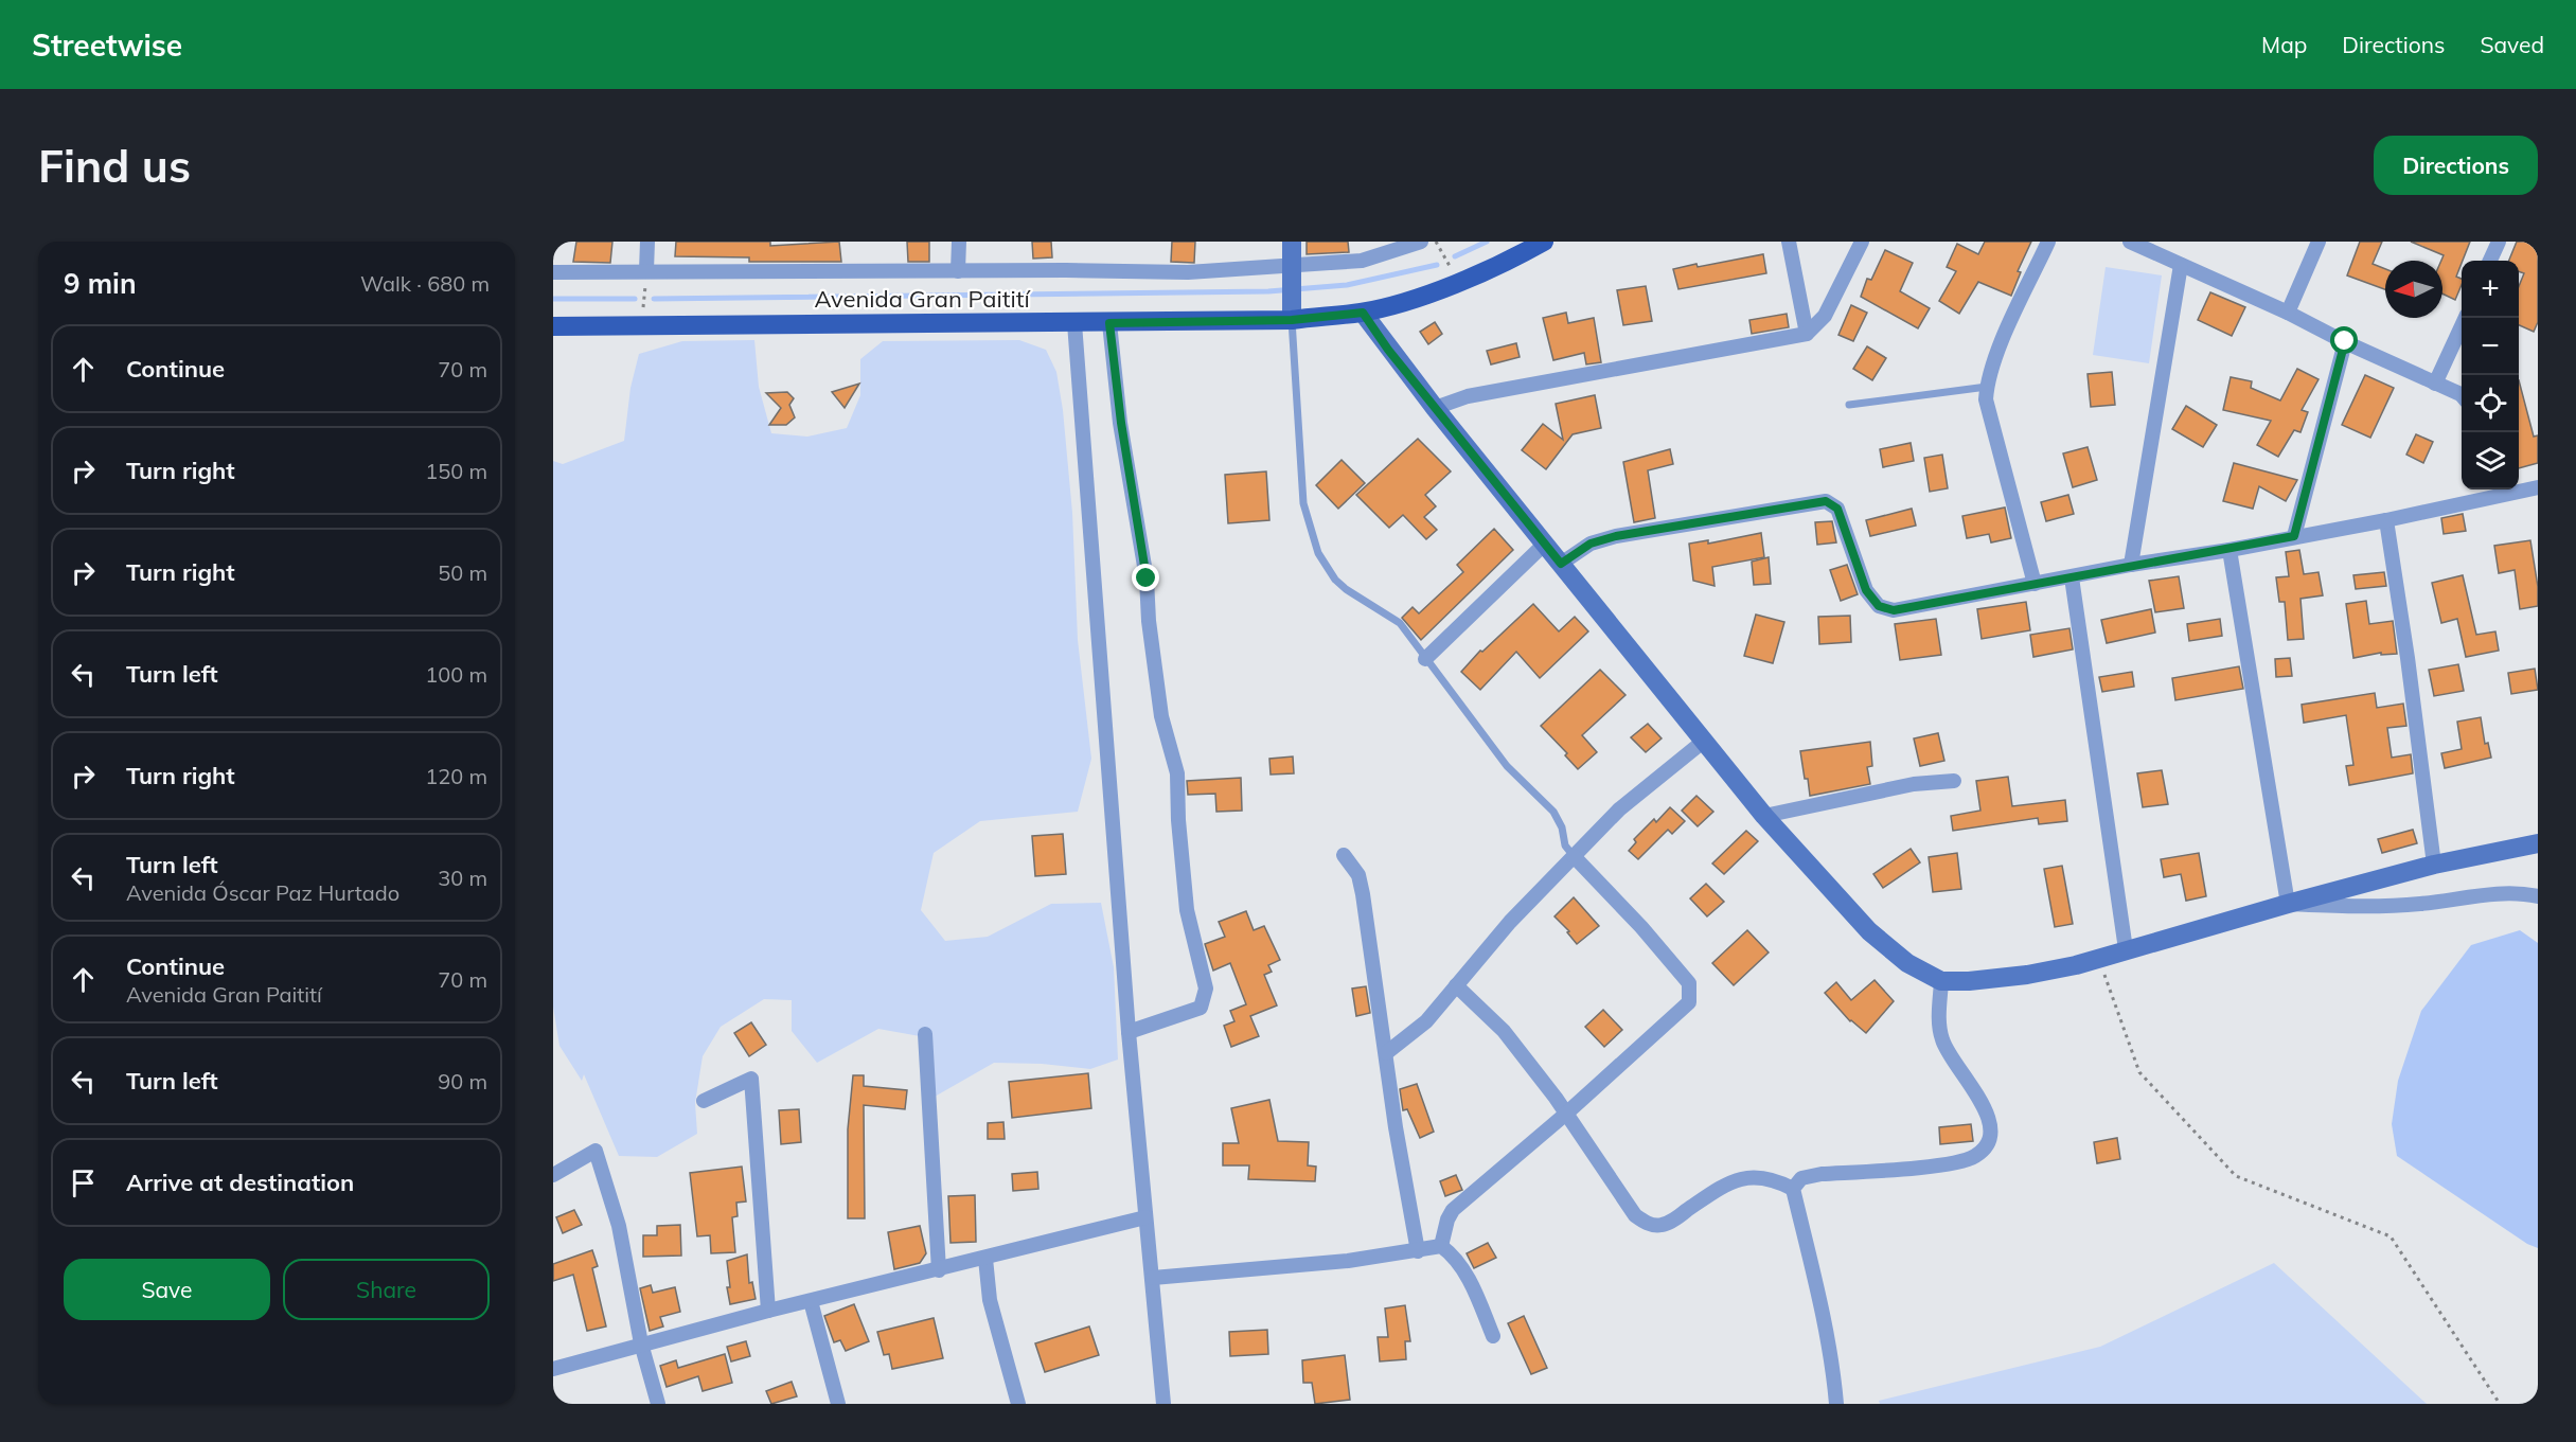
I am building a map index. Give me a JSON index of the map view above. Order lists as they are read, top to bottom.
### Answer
{
  "streets": {
    "main road": ["Avenida Gran Paitití"]
  },
  "north": "left",
  "page": {
    "header": "Streetwise",
    "nav": ["Map", "Directions", "Saved"],
    "buttons": [
      "Directions",
      ["Save", "Share"]
    ],
    "title": "Find us",
    "heading": ["9 min", "Walk · 680 m"],
    "map_buttons": ["+", "−"],
    "list": [
      ["Continue", "70 m"],
      ["Turn right", "150 m"],
      ["Turn right", "50 m"],
      ["Turn left", "100 m"],
      ["Turn right", "120 m"],
      ["Turn left", "Avenida Óscar Paz Hurtado", "30 m"],
      ["Continue", "Avenida Gran Paitití", "70 m"],
      ["Turn left", "90 m"],
      "Arrive at destination"
    ]
  }
}
